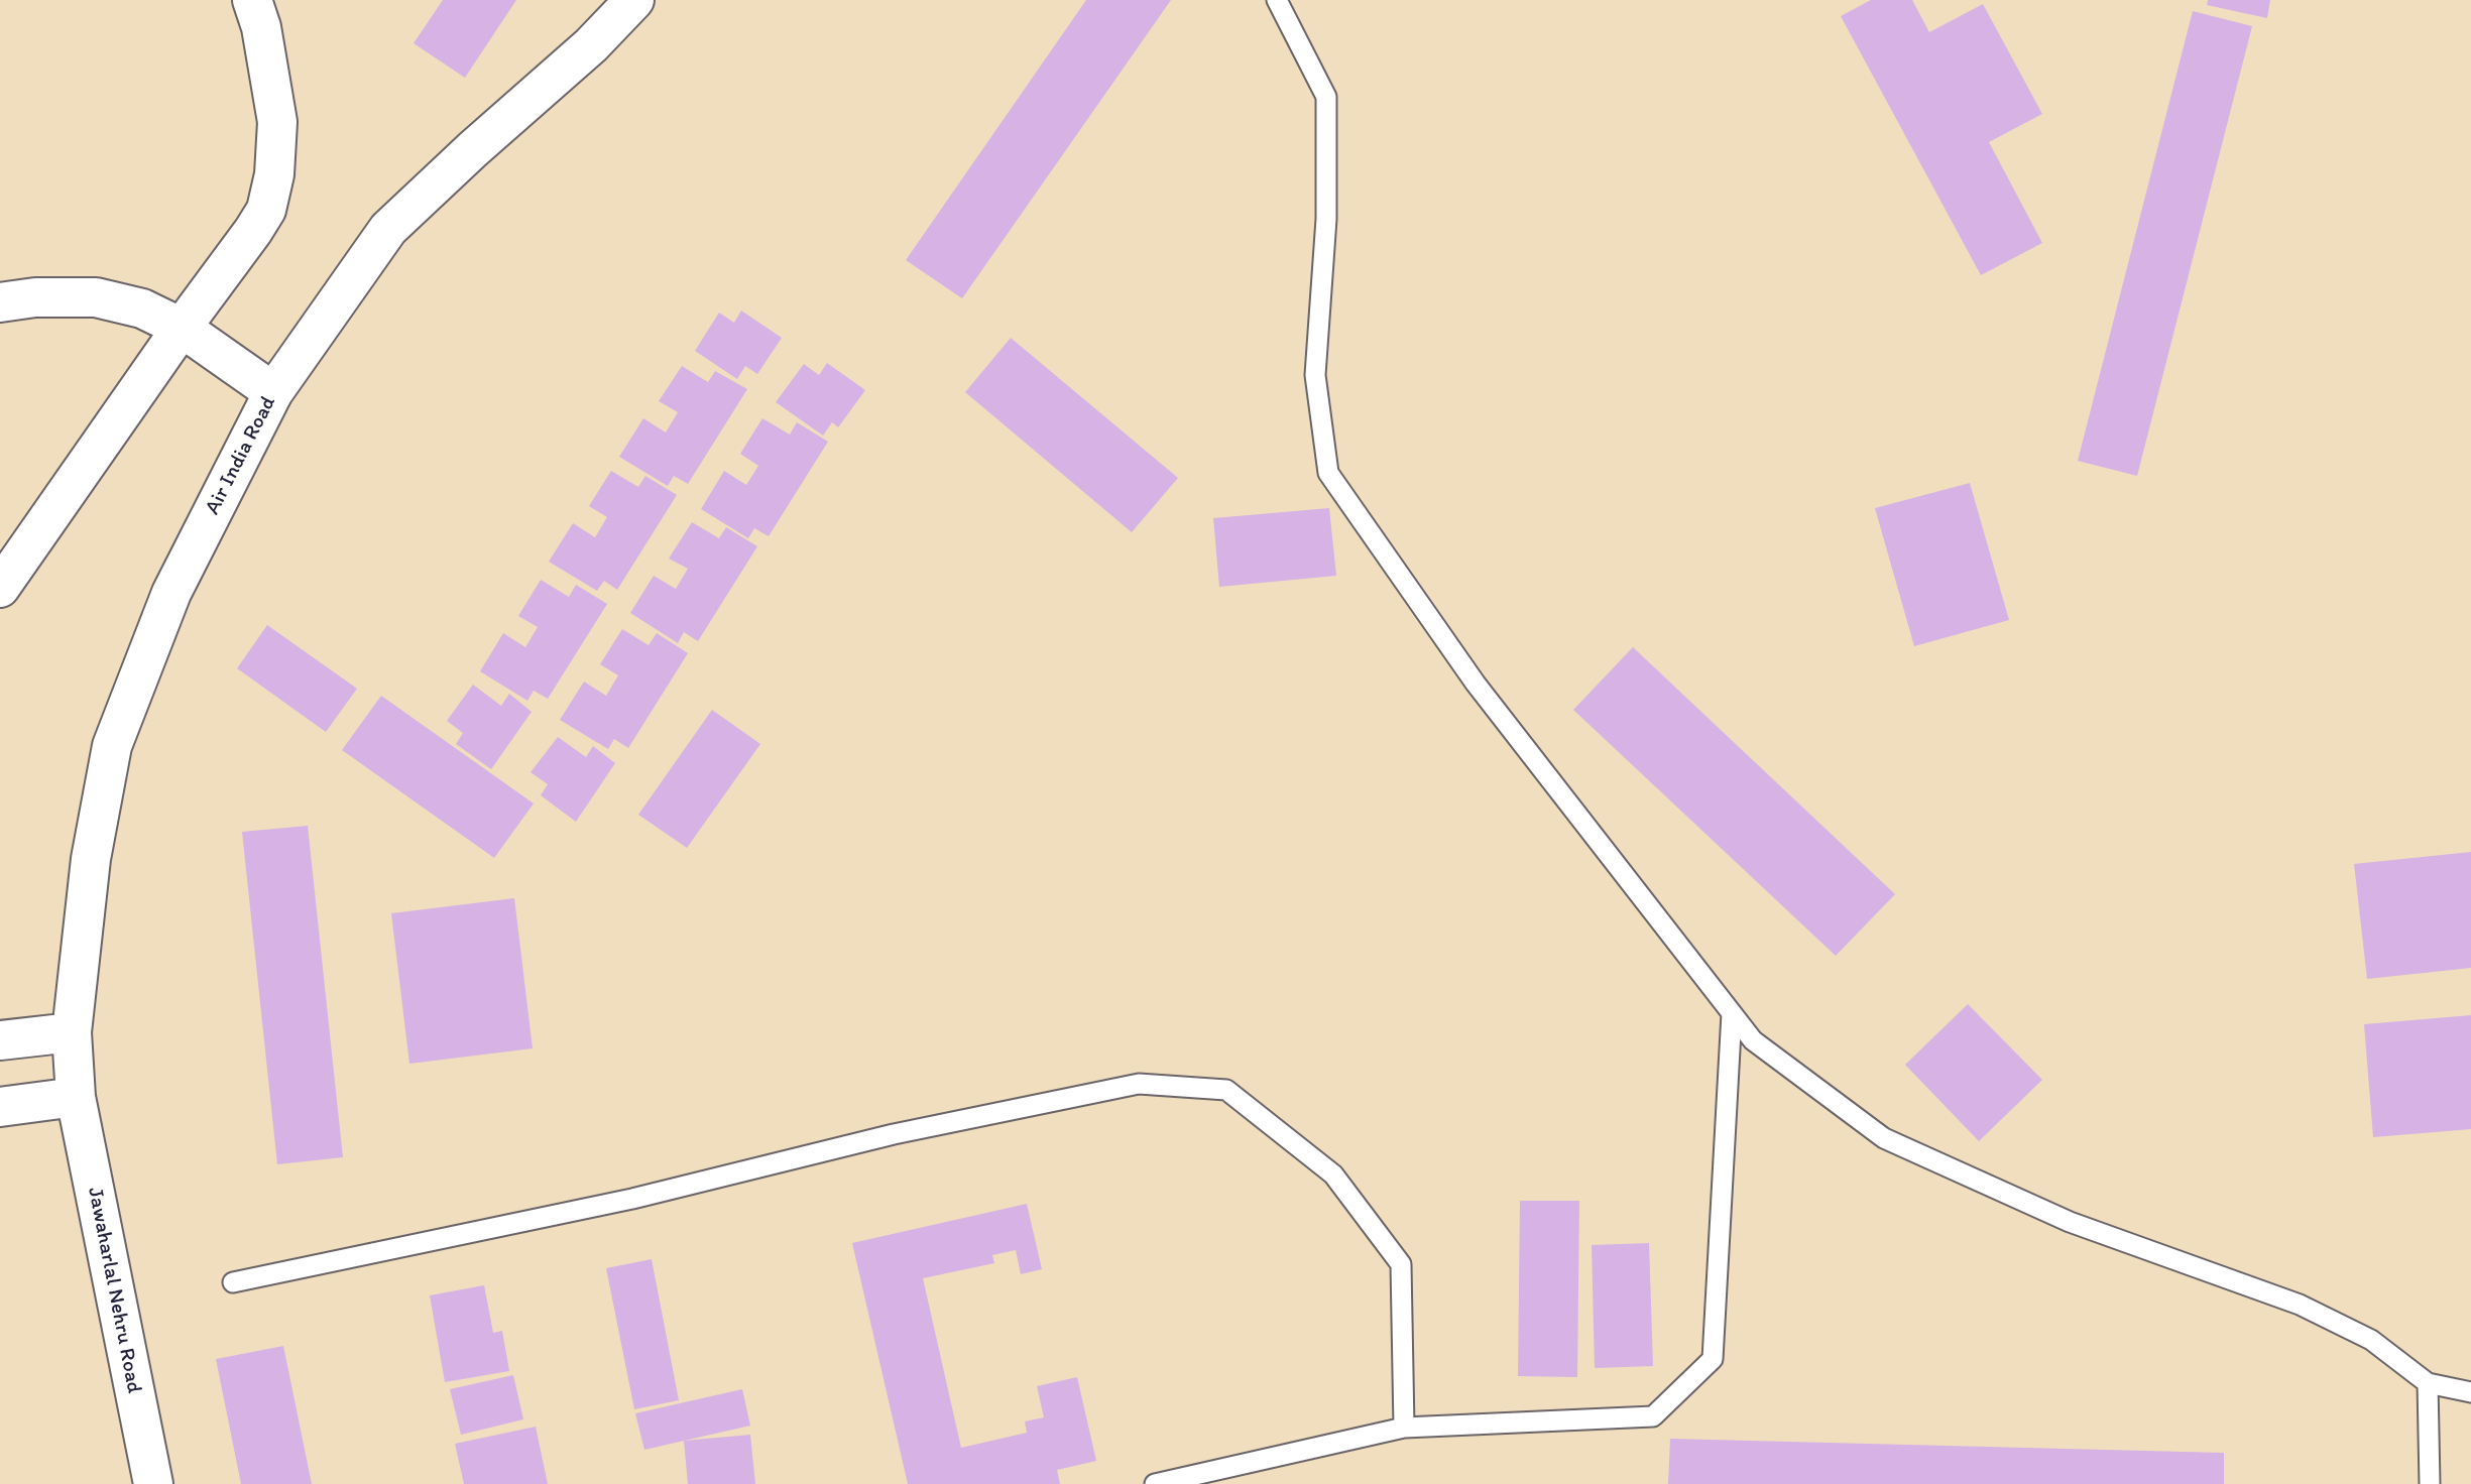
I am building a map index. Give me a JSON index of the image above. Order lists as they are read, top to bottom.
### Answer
{
  "streets": {
    "street": ["Air India Road", "Jawaharlal Nehru Road"]
  },
  "crossings": [
    ["Air India Road", "Jawaharlal Nehru Road"]
  ]
}
